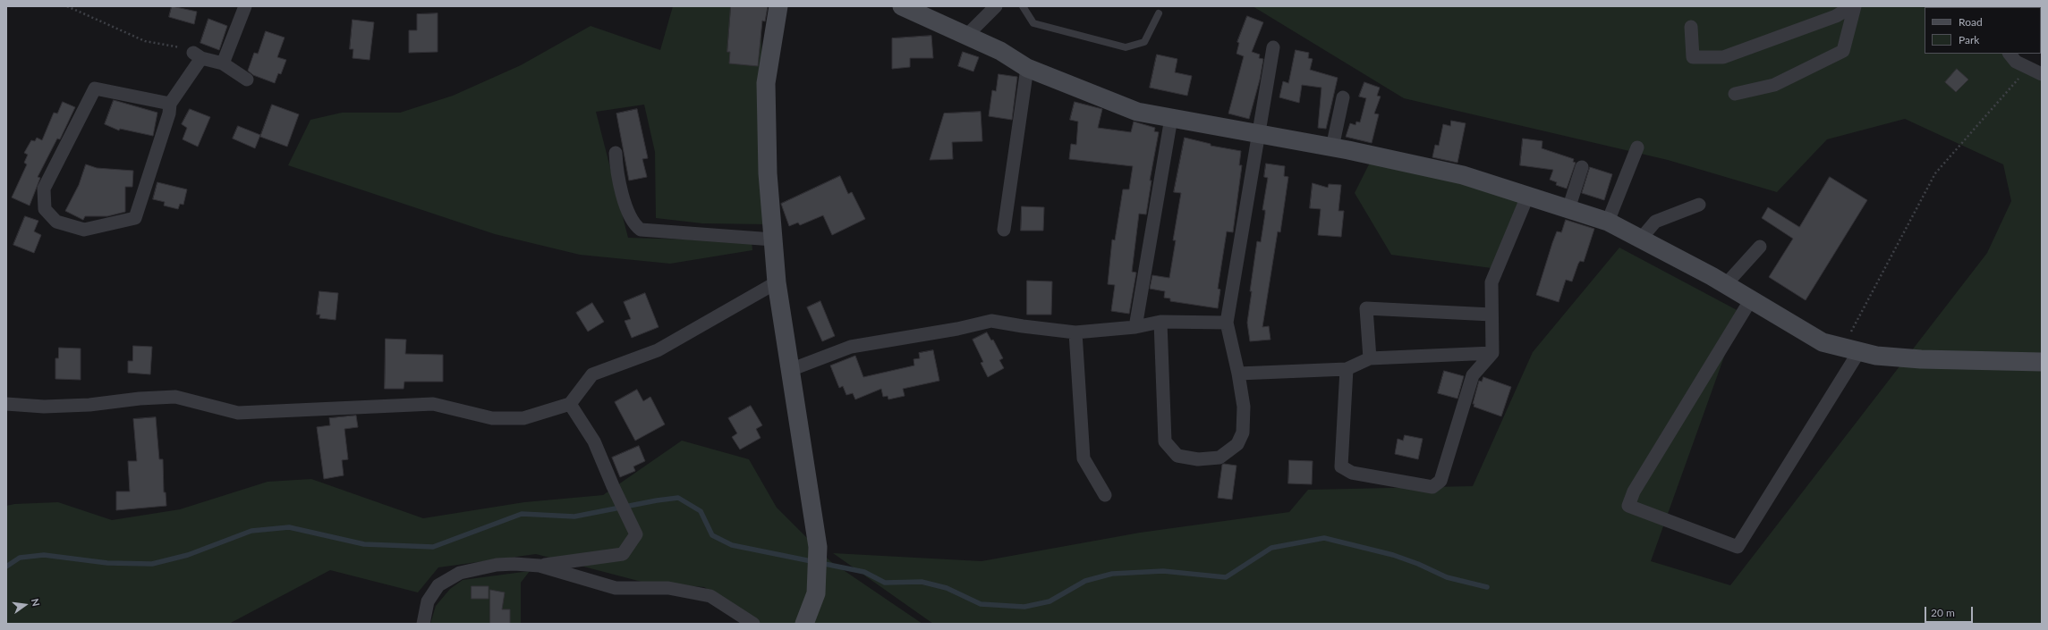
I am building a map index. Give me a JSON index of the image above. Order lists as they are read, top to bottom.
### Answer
{
  "legend": ["Road", "Park"],
  "scale_bar": "20 m",
  "north": "right"
}
